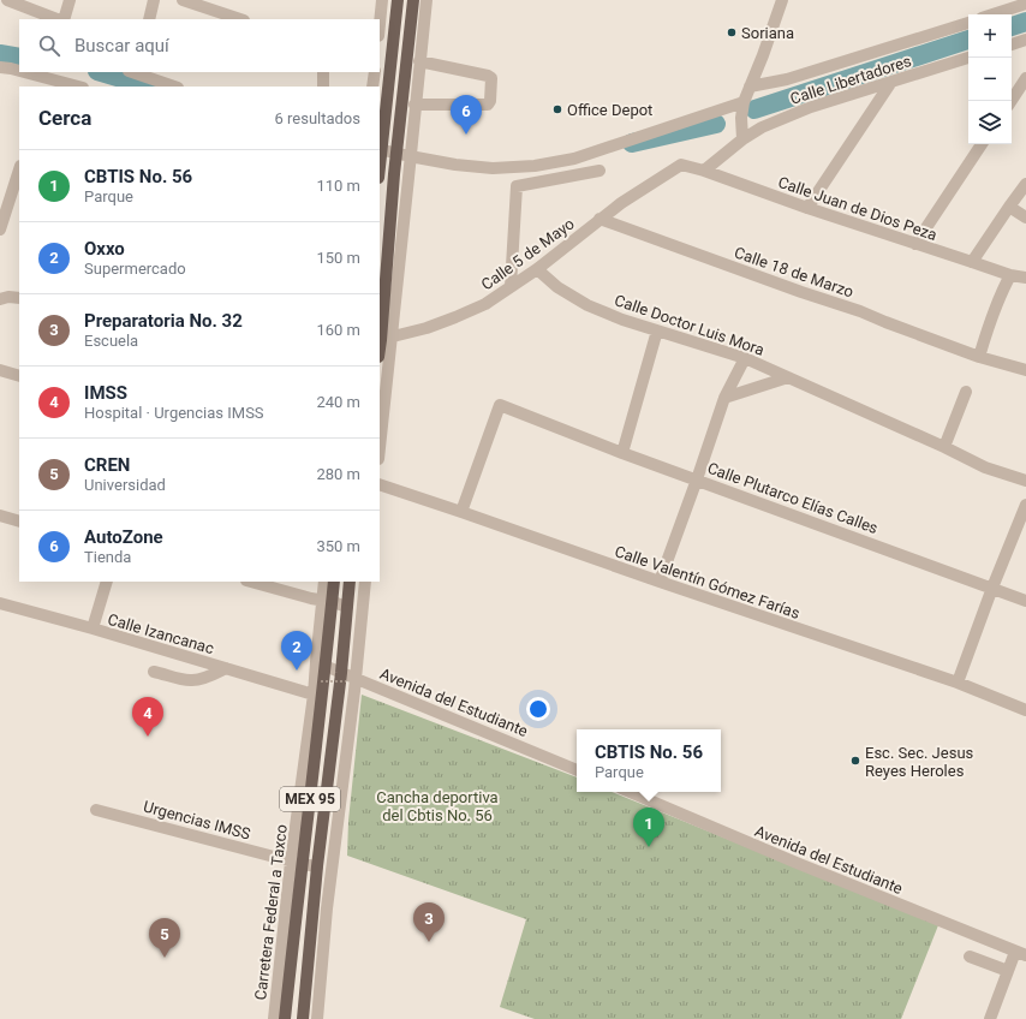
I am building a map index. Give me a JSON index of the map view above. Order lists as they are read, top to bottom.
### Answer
{
  "streets": {
    "main road": ["MEX 95"],
    "street": [
      "Calle Libertadores",
      "Calle Juan de Dios Peza",
      "Calle 5 de Mayo",
      "Calle 18 de Marzo",
      "Calle Doctor Luis Mora",
      "Calle Plutarco Elías Calles",
      "Calle Valentín Gómez Farías",
      "Calle Izancanac",
      "Avenida del Estudiante",
      "Urgencias IMSS",
      "Carretera Federal a Taxco"
    ]
  },
  "crossings": [
    ["Calle Juan de Dios Peza", "Calle 5 de Mayo"],
    ["Calle 5 de Mayo", "Calle 18 de Marzo"],
    ["Calle 5 de Mayo", "Calle Doctor Luis Mora"],
    ["Calle Plutarco Elías Calles", "Calle Valentín Gómez Farías"],
    ["Avenida del Estudiante", "MEX 95"],
    ["MEX 95", "Urgencias IMSS"],
    ["MEX 95", "Carretera Federal a Taxco"],
    ["Urgencias IMSS", "Carretera Federal a Taxco"]
  ],
  "parks": ["Cancha deportiva del Cbtis No. 56"],
  "places": ["Soriana", "Office Depot", "Esc. Sec. Jesus Reyes Heroles"],
  "page": {
    "map_buttons": ["+", "−"],
    "search": "Buscar aquí",
    "heading": ["Cerca", "6 resultados"],
    "pins": [
      "6",
      "2",
      "4",
      "1",
      "3",
      "5"
    ],
    "list": [
      {
        "mark": "1",
        "name": "CBTIS No. 56",
        "note": "Parque",
        "value": "110 m"
      },
      {
        "mark": "2",
        "name": "Oxxo",
        "note": "Supermercado",
        "value": "150 m"
      },
      {
        "mark": "3",
        "name": "Preparatoria No. 32",
        "note": "Escuela",
        "value": "160 m"
      },
      {
        "mark": "4",
        "name": "IMSS",
        "note": "Hospital · Urgencias IMSS",
        "value": "240 m"
      },
      {
        "mark": "5",
        "name": "CREN",
        "note": "Universidad",
        "value": "280 m"
      },
      {
        "mark": "6",
        "name": "AutoZone",
        "note": "Tienda",
        "value": "350 m"
      }
    ],
    "popup": ["CBTIS No. 56", "Parque"]
  }
}
